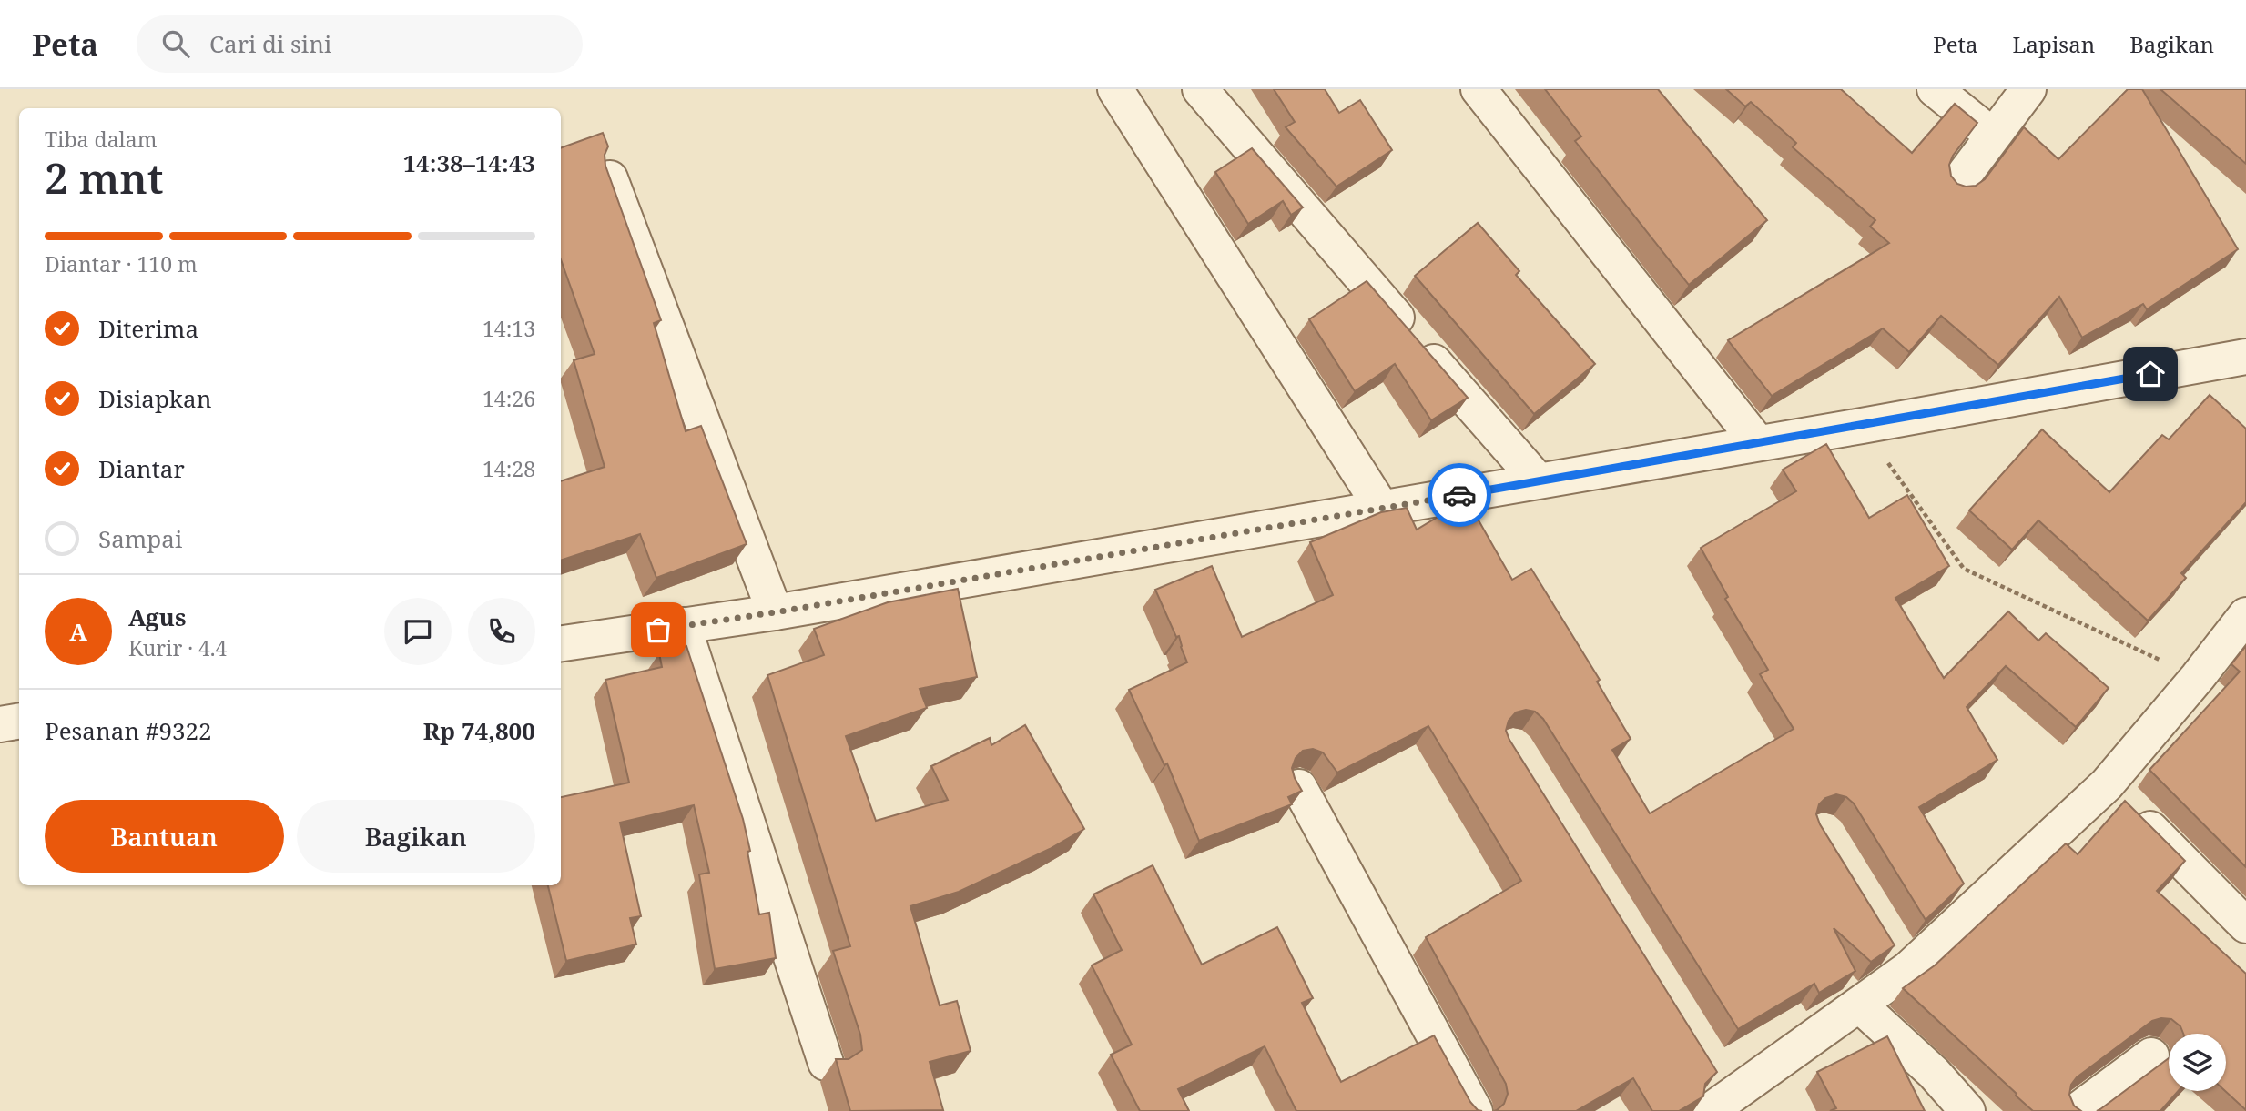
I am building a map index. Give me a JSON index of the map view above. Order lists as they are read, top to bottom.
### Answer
{
  "page": {
    "header": "Peta",
    "search": "Cari di sini",
    "nav": ["Peta", "Lapisan", "Bagikan"],
    "heading": ["2 mnt", "Tiba dalam", "14:38–14:43"],
    "panel": [
      "Agus",
      "Kurir · 4.4",
      "Pesanan #9322",
      "Rp 74,800"
    ],
    "bar": "Diantar · 110 m",
    "list": [
      ["Diterima", "14:13"],
      ["Disiapkan", "14:26"],
      ["Diantar", "14:28"],
      "Sampai"
    ],
    "round": "A",
    "buttons": ["Bantuan", "Bagikan"]
  }
}
